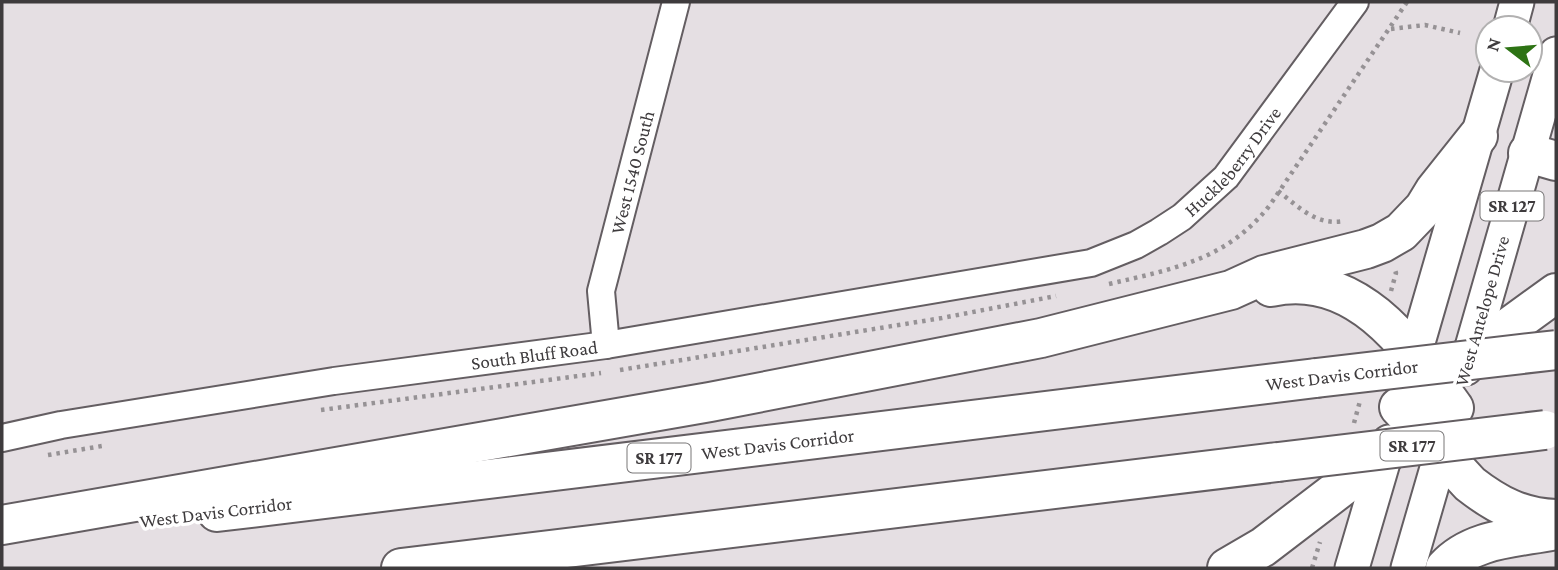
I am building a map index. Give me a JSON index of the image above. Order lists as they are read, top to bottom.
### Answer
{
  "streets": {
    "highway": ["West Davis Corridor", "SR 177"],
    "main road": ["SR 127", "West Antelope Drive"],
    "street": ["Huckleberry Drive", "West 1540 South", "South Bluff Road"]
  },
  "crossings": [
    ["Huckleberry Drive", "South Bluff Road"],
    ["West 1540 South", "South Bluff Road"]
  ],
  "north": "left"
}
